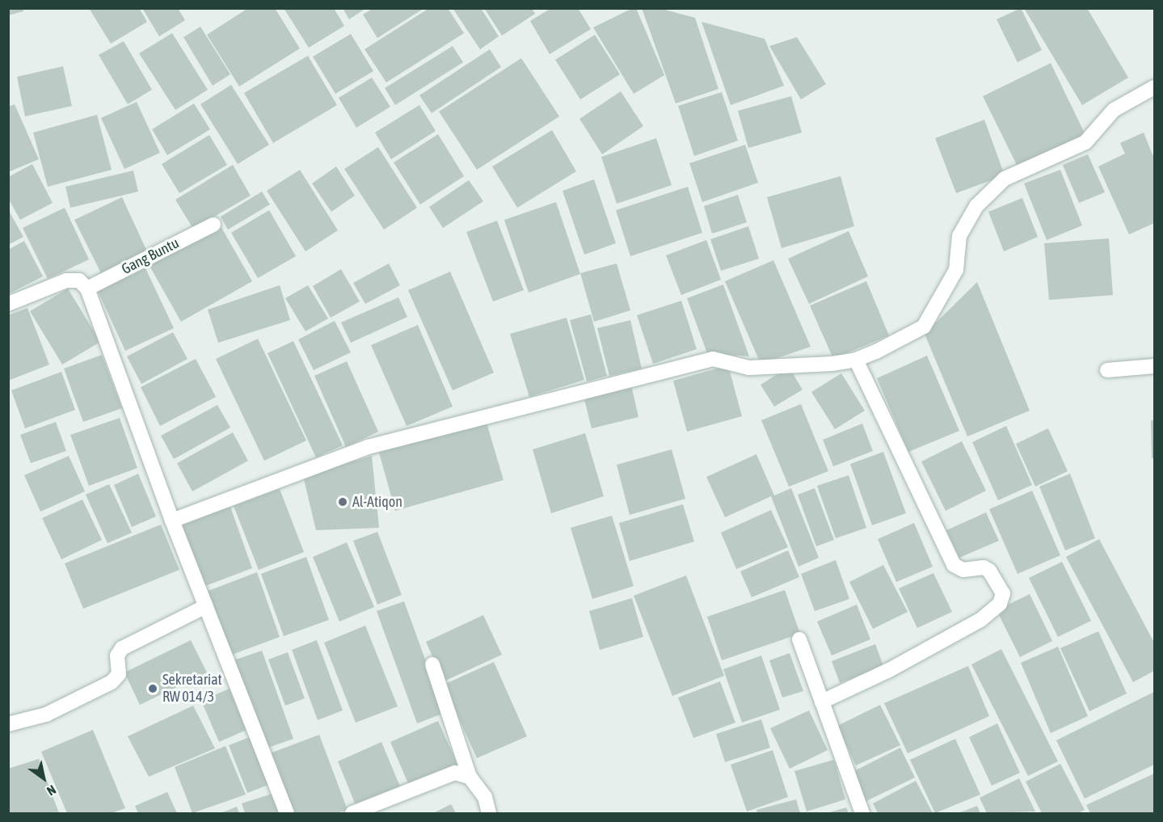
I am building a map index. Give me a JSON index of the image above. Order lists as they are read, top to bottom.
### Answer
{
  "streets": {
    "street": ["Gang Buntu"]
  },
  "places": ["Al-Atiqon", "Sekretariat RW 014/3"],
  "north": "bottom right"
}
